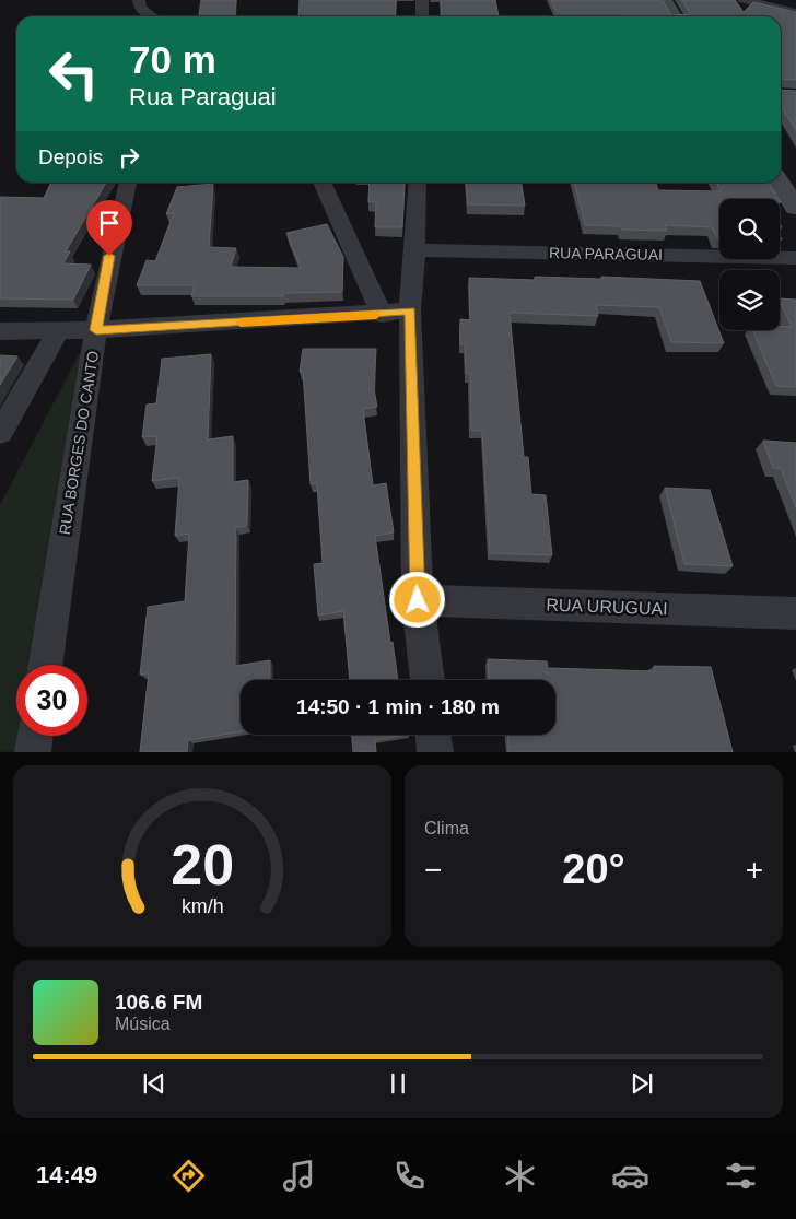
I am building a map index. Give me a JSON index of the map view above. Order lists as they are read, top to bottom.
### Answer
{
  "streets": {
    "street": ["RUA PARAGUAI", "RUA BORGES DO CANTO", "RUA URUGUAI"]
  },
  "page": {
    "turn": ["70 m", "Rua Paraguai"],
    "then": "Depois",
    "limit": "30",
    "trip": "14:50 · 1 min · 180 m",
    "tile": "Clima",
    "heat": ["−", "20°", "+"],
    "song": ["106.6 FM", "Música"],
    "tabs": "14:49",
    "gauge": ["20", "km/h"]
  }
}
